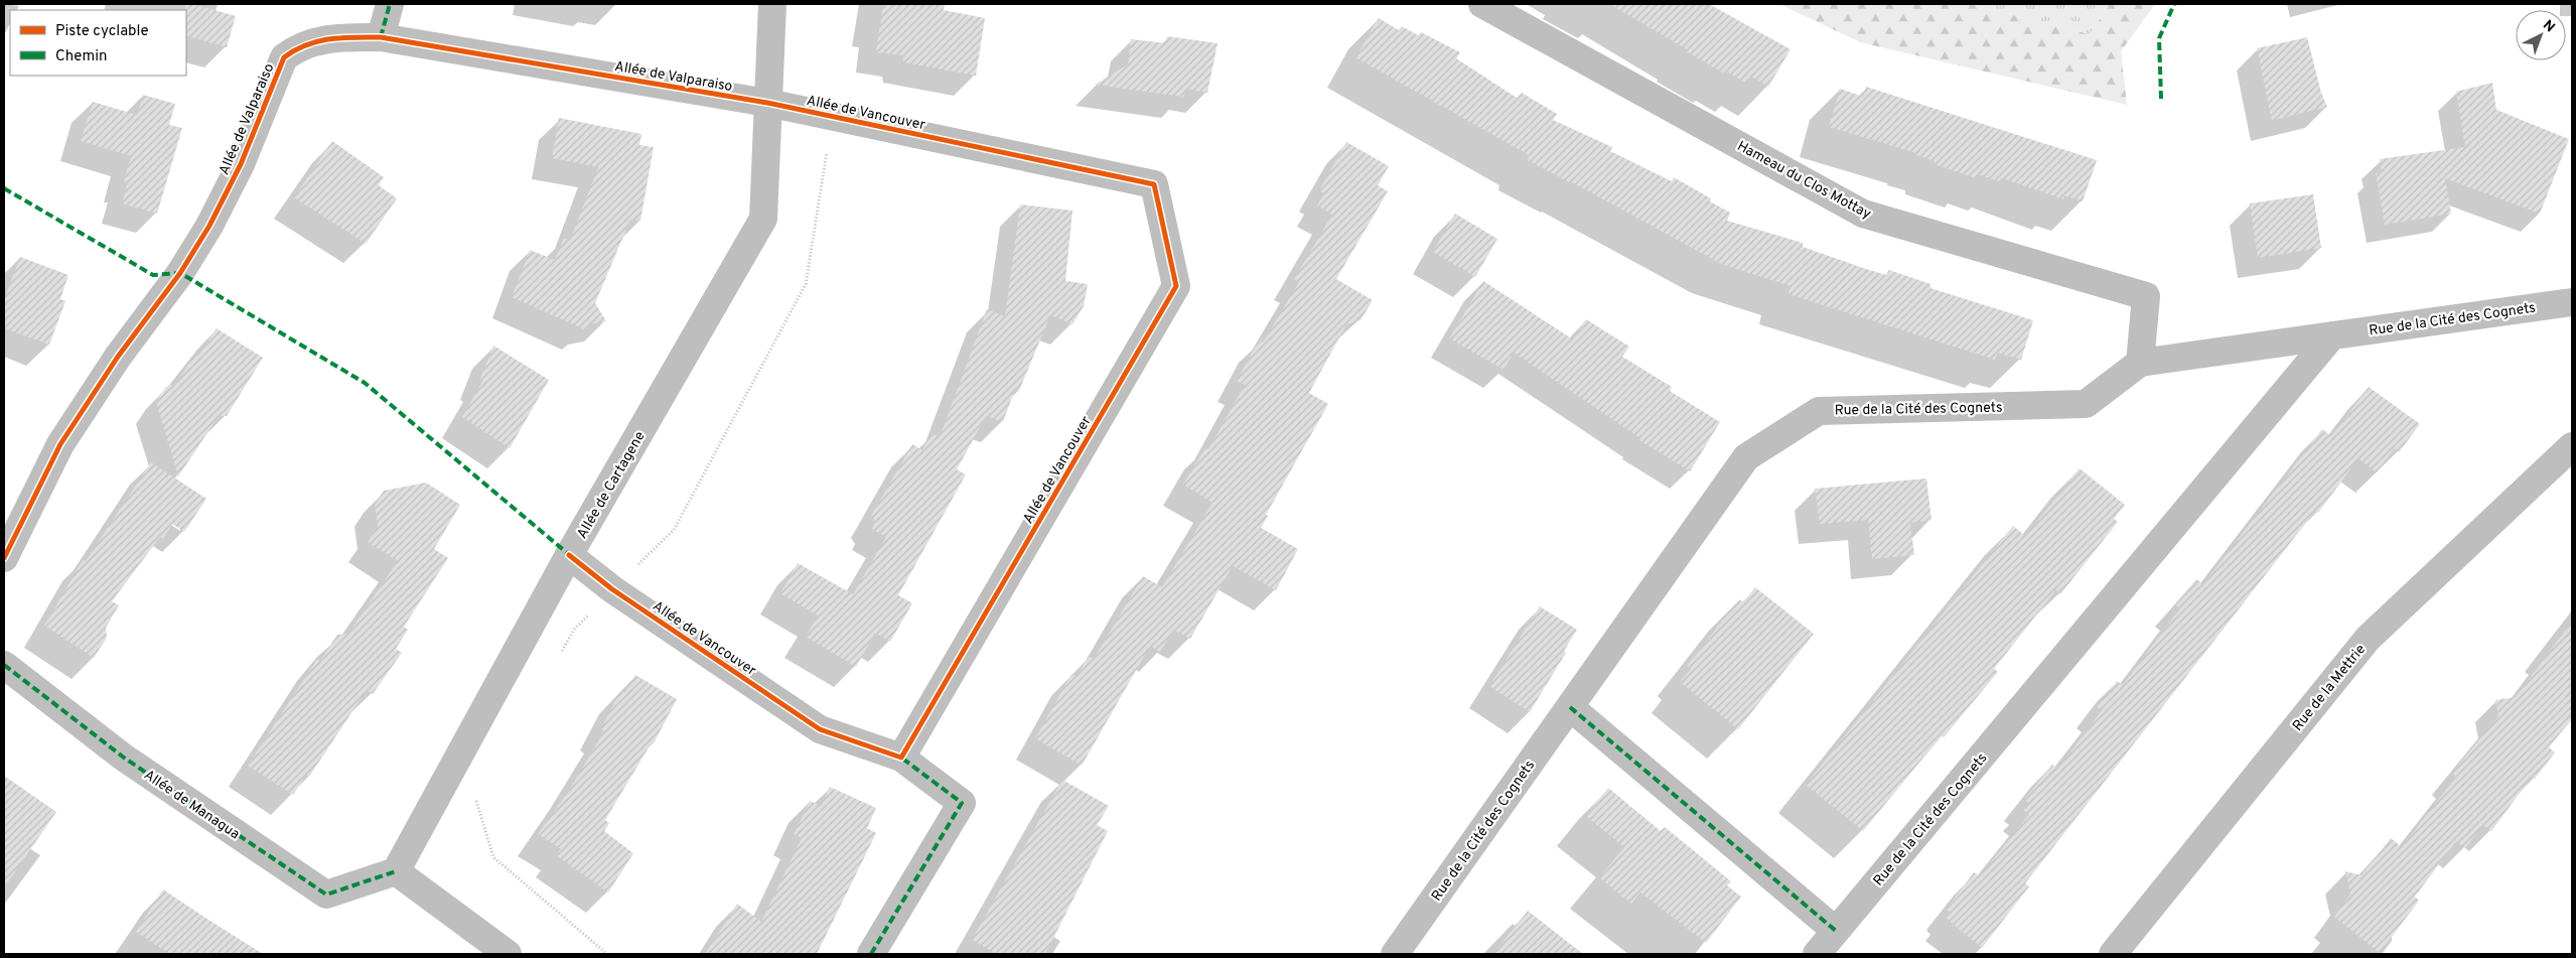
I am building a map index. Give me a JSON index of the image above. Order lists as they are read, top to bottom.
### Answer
{
  "streets": {
    "street": [
      "Allée de Valparaiso",
      "Allée de Vancouver",
      "Hameau du Clos Mottay",
      "Rue de la Cité des Cognets",
      "Allée de Cartagene",
      "Rue de la Mettrie",
      "Allée de Managua"
    ]
  },
  "crossings": [
    ["Allée de Valparaiso", "Allée de Vancouver"],
    ["Allée de Valparaiso", "Allée de Cartagene"],
    ["Allée de Vancouver", "Allée de Cartagene"],
    ["Hameau du Clos Mottay", "Rue de la Cité des Cognets"],
    ["Allée de Cartagene", "Allée de Managua"]
  ],
  "legend": ["Piste cyclable", "Chemin"],
  "north": "top right"
}
